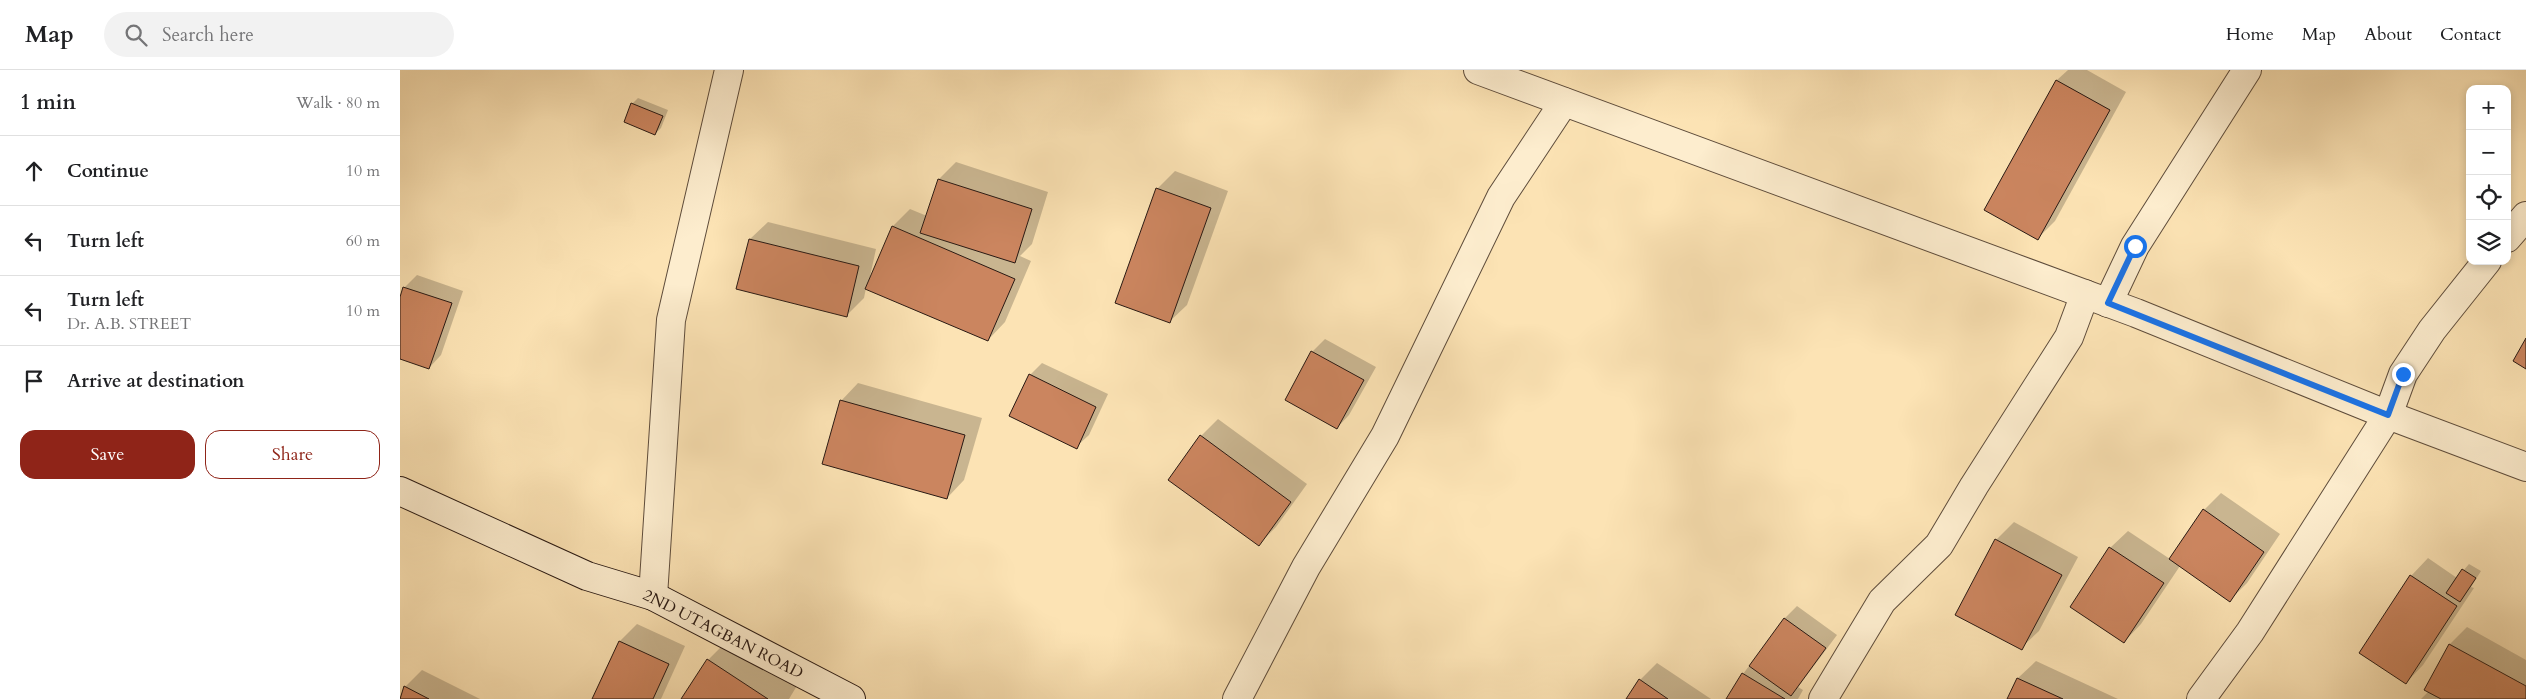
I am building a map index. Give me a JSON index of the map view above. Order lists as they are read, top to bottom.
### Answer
{
  "streets": {
    "street": ["2ND UTAGBAN ROAD"]
  },
  "page": {
    "header": "Map",
    "search": "Search here",
    "nav": [
      "Home",
      "Map",
      "About",
      "Contact"
    ],
    "heading": ["1 min", "Walk · 80 m"],
    "map_buttons": ["+", "−"],
    "list": [
      ["Continue", "10 m"],
      ["Turn left", "60 m"],
      ["Turn left", "Dr. A.B. STREET", "10 m"],
      "Arrive at destination"
    ],
    "buttons": ["Save", "Share"]
  }
}
